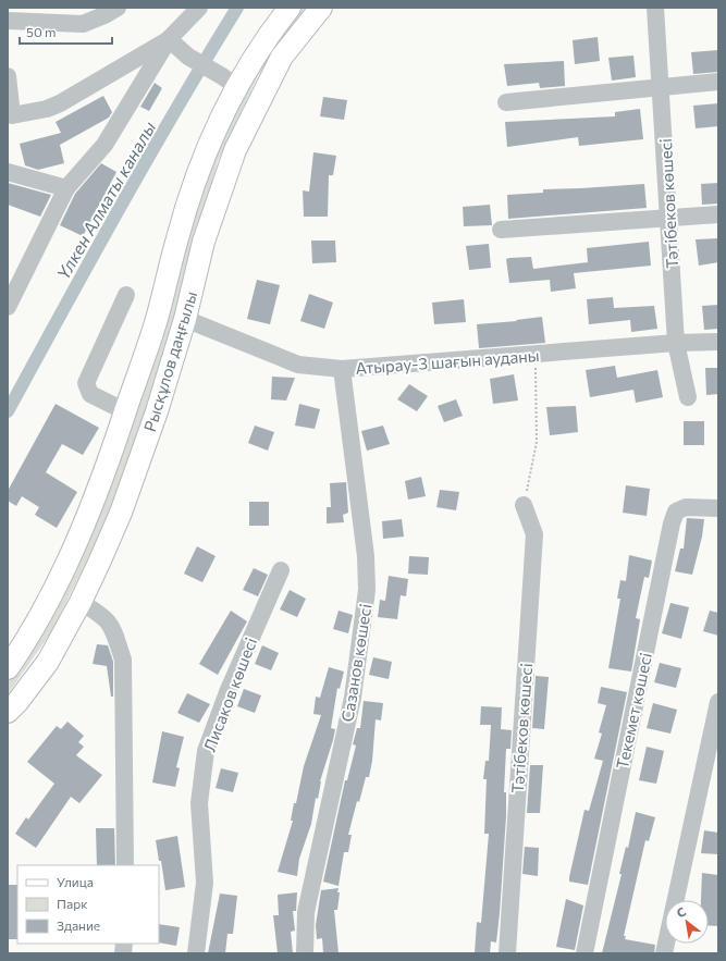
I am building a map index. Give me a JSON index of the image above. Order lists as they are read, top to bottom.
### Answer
{
  "streets": {
    "main road": ["Рысқұлов даңғылы"],
    "street": [
      "Тәтібеков көшесі",
      "Атырау-3 шағын ауданы",
      "Сазанов көшесі",
      "Лисаков көшесі",
      "Текемет көшесі"
    ]
  },
  "crossings": [
    ["Тәтібеков көшесі", "Атырау-3 шағын ауданы"],
    ["Рысқұлов даңғылы", "Атырау-3 шағын ауданы"],
    ["Атырау-3 шағын ауданы", "Сазанов көшесі"]
  ],
  "water": ["Үлкен Алматы каналы"],
  "legend": ["Улица", "Парк", "Здание"],
  "scale_bar": "50 m",
  "north": "top left"
}
